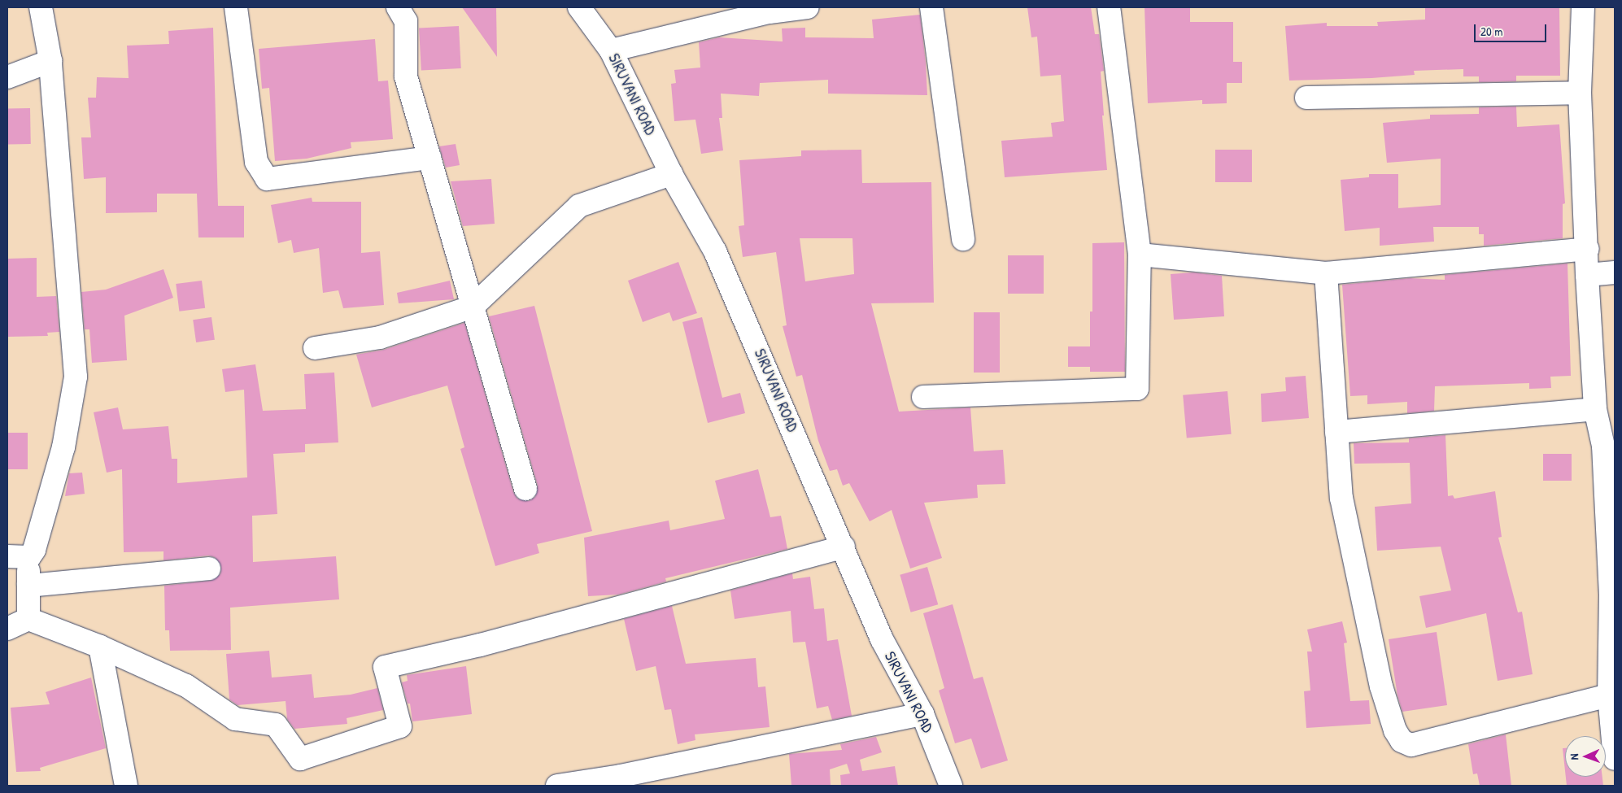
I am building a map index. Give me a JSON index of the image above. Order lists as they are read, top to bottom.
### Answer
{
  "streets": {
    "street": ["SIRUVANI ROAD"]
  },
  "scale_bar": "20 m",
  "north": "left"
}
